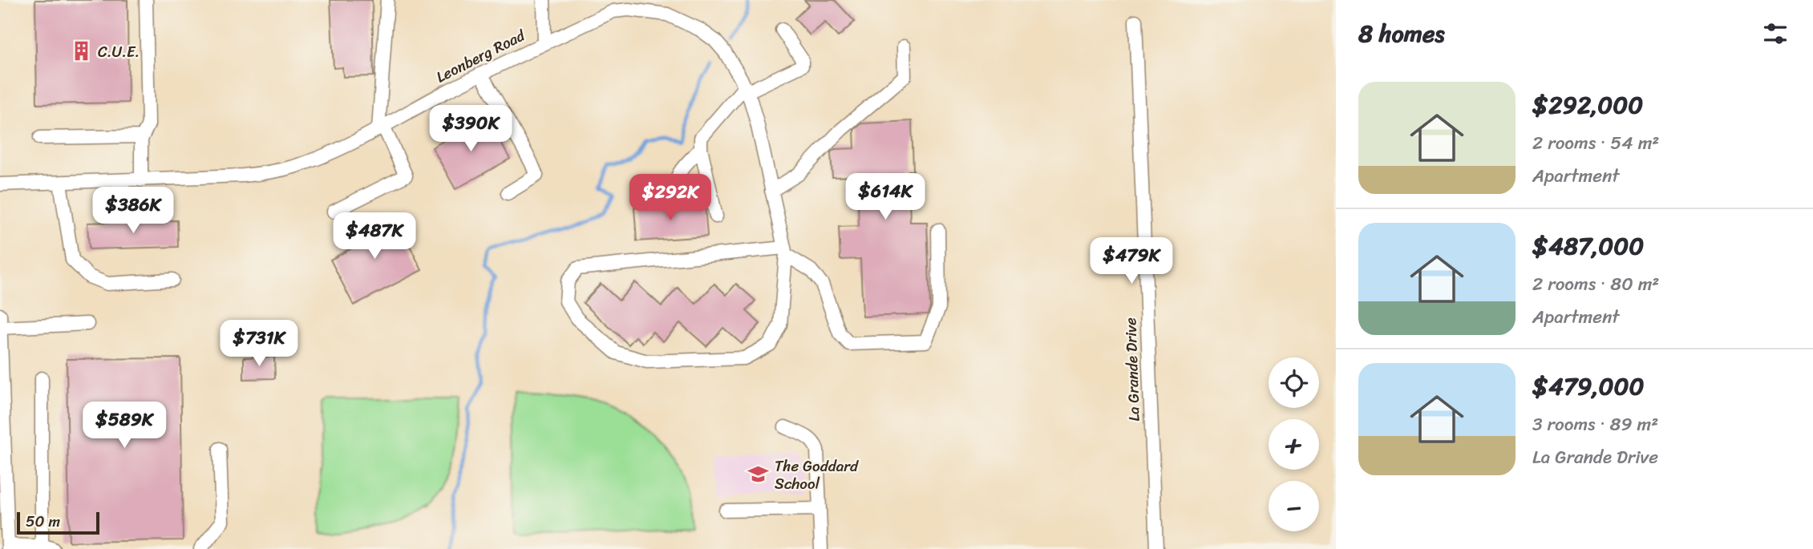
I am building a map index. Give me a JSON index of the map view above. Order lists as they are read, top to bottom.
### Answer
{
  "streets": {
    "street": ["Leonberg Road", "La Grande Drive"]
  },
  "places": {
    "building": ["C.U.E."],
    "school or university": ["The Goddard School"]
  },
  "scale_bar": "50 m",
  "page": {
    "heading": "8 homes",
    "list": [
      {
        "name": "$292,000",
        "note": "2 rooms · 54 m² · Apartment"
      },
      {
        "name": "$487,000",
        "note": "2 rooms · 80 m² · Apartment"
      },
      {
        "name": "$479,000",
        "note": "3 rooms · 89 m² · La Grande Drive"
      }
    ],
    "price": [
      "$390K",
      "$614K",
      "$292K",
      "$386K",
      "$487K",
      "$479K",
      "$731K",
      "$589K"
    ],
    "map_buttons": ["+", "−"],
    "scale": "50 m"
  }
}
